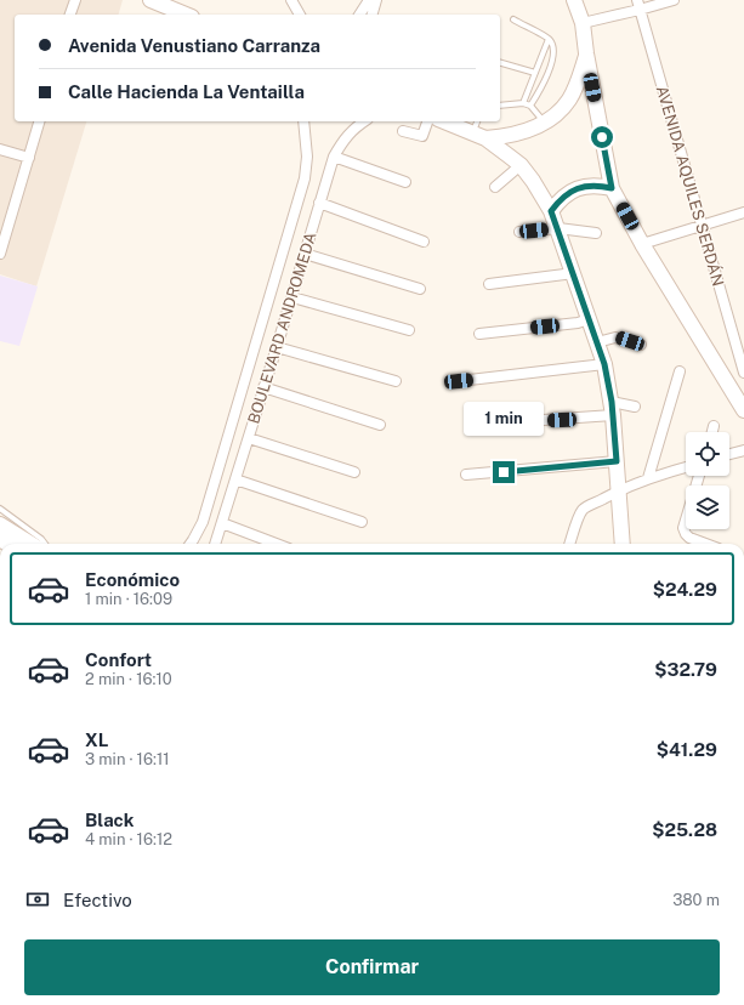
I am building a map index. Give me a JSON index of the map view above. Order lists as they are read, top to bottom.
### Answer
{
  "streets": {
    "street": ["AVENIDA AQUILES SERDÁN", "BOULEVARD ANDROMEDA"]
  },
  "page": {
    "banner": ["Avenida Venustiano Carranza", "Calle Hacienda La Ventailla"],
    "bubble": "1 min",
    "list": [
      {
        "name": "Económico",
        "note": "1 min · 16:09",
        "value": "$24.29"
      },
      {
        "name": "Confort",
        "note": "2 min · 16:10",
        "value": "$32.79"
      },
      {
        "name": "XL",
        "note": "3 min · 16:11",
        "value": "$41.29"
      },
      {
        "name": "Black",
        "note": "4 min · 16:12",
        "value": "$25.28"
      }
    ],
    "pay": ["Efectivo", "380 m"],
    "buttons": "Confirmar"
  }
}
